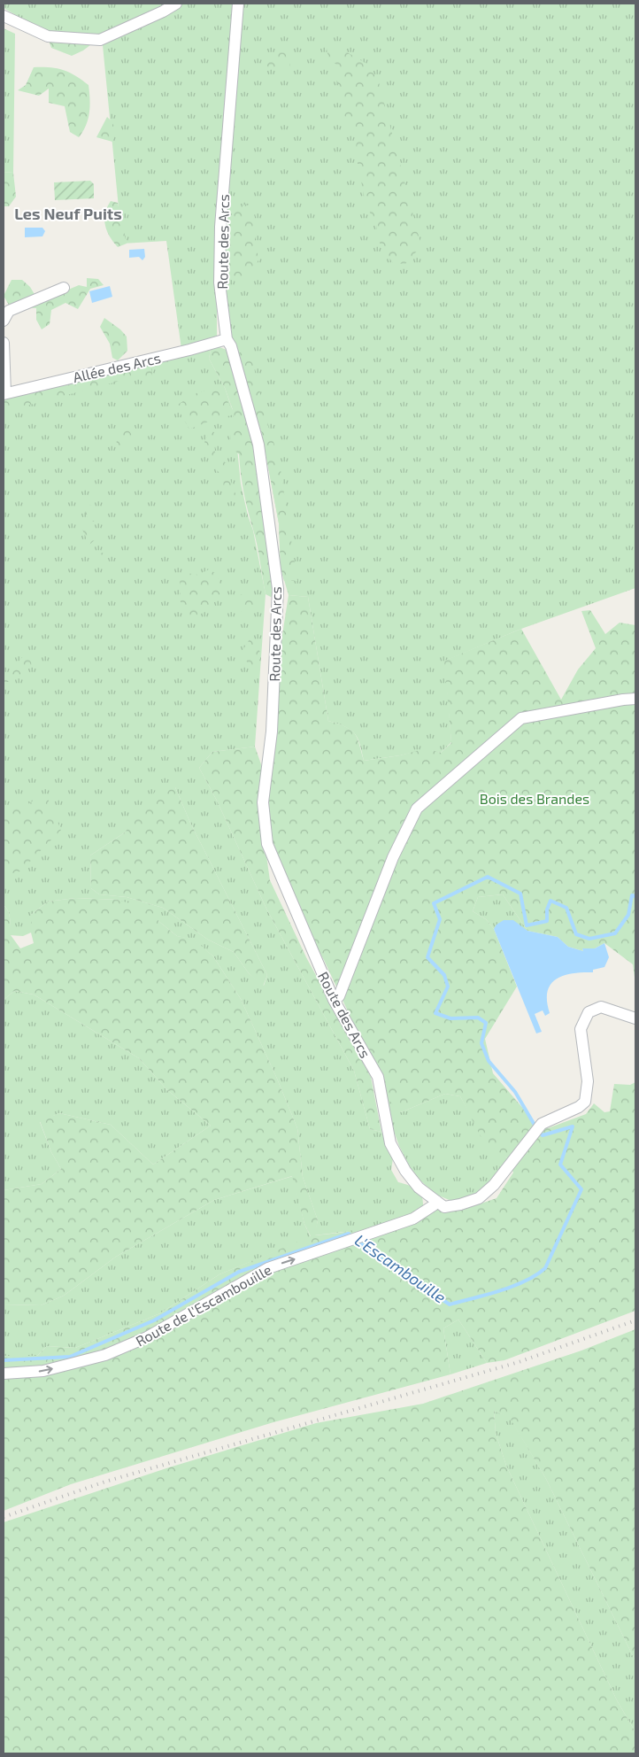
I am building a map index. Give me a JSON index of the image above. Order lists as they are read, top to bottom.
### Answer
{
  "streets": {
    "street": ["Route des Arcs", "Allée des Arcs", "Route de l'Escambouille"]
  },
  "crossings": [
    ["Route des Arcs", "Allée des Arcs"],
    ["Route des Arcs", "Route de l'Escambouille"]
  ],
  "one_way": ["Route de l'Escambouille"],
  "districts": ["Les Neuf Puits"],
  "water": ["L'Escambouille"],
  "parks": ["Bois des Brandes"]
}
